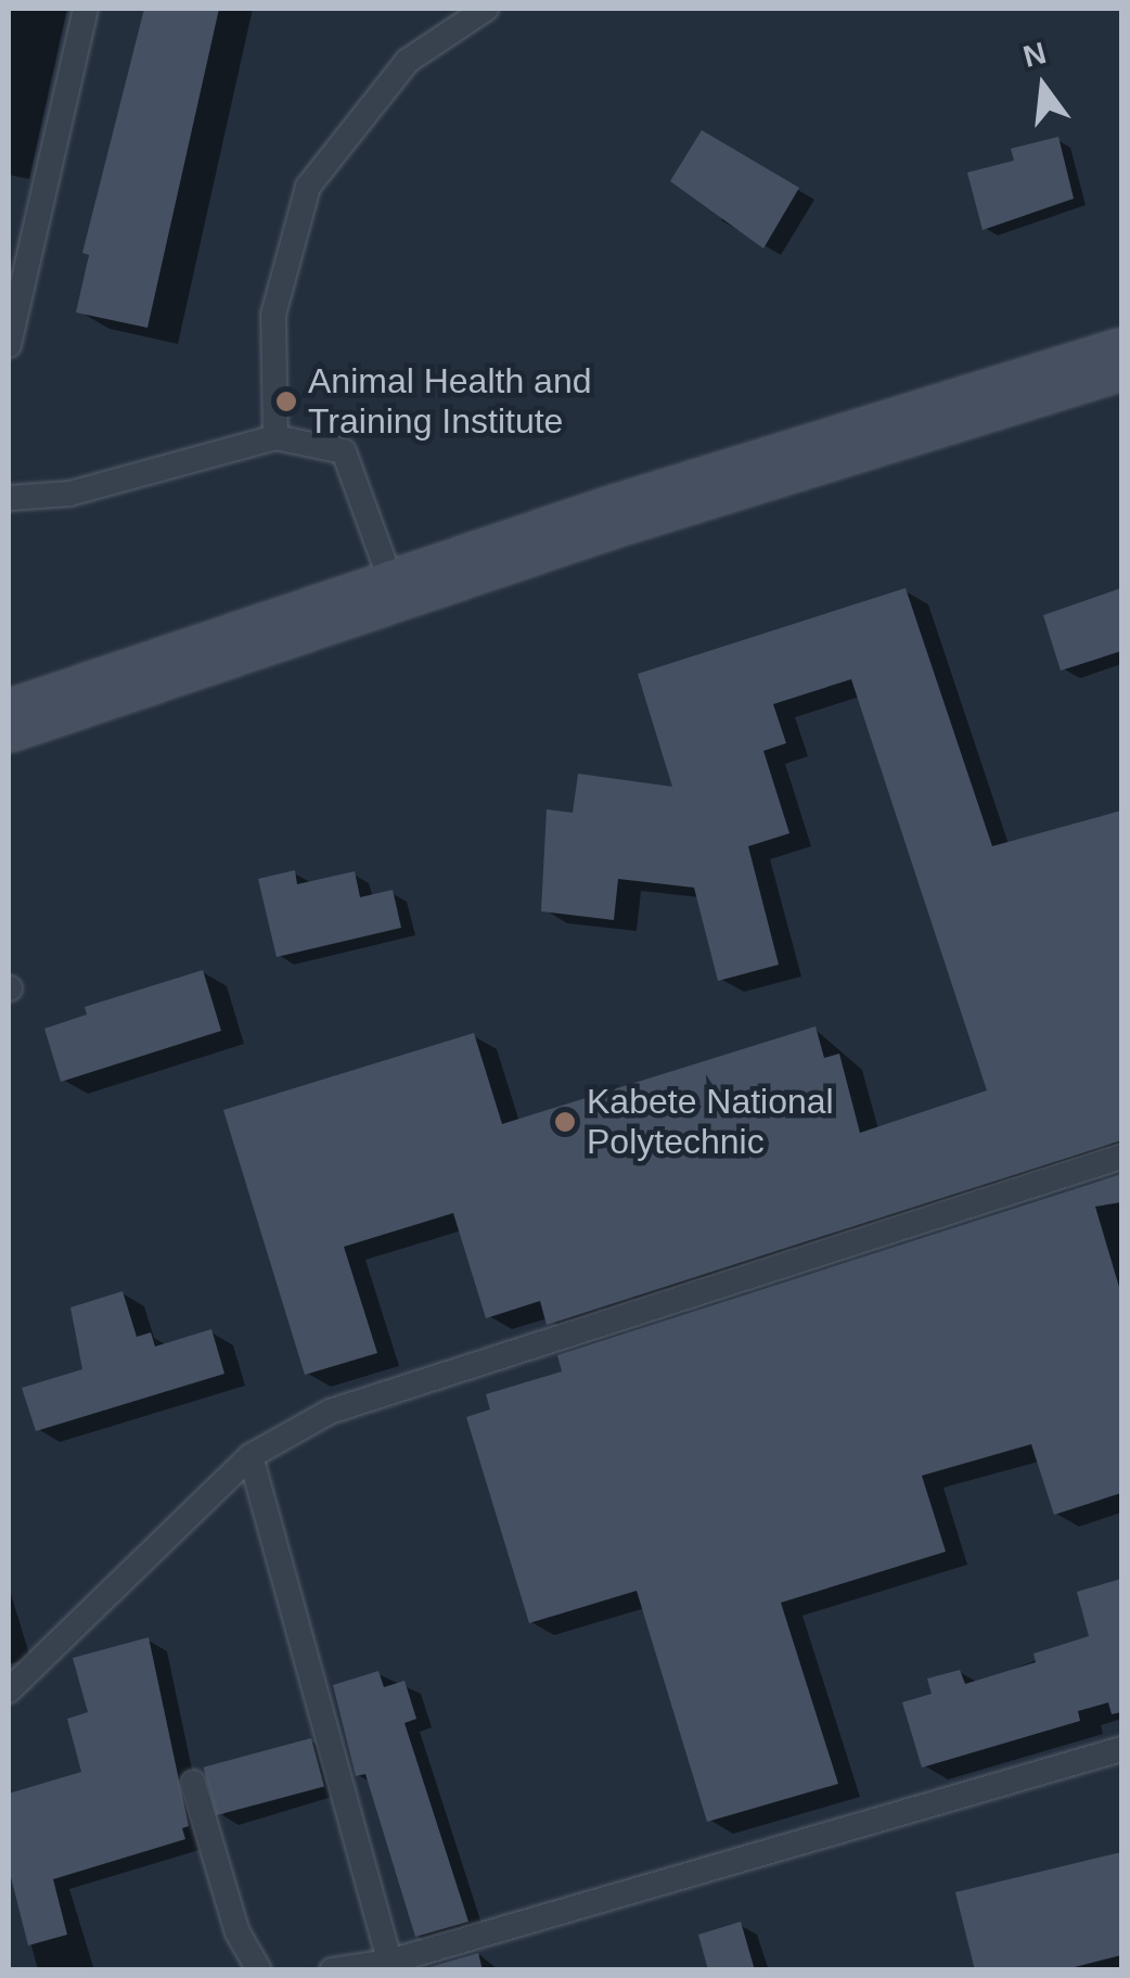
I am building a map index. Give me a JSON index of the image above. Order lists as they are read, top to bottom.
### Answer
{
  "places": ["Animal Health and Training Institute", "Kabete National Polytechnic"],
  "north": "top"
}
